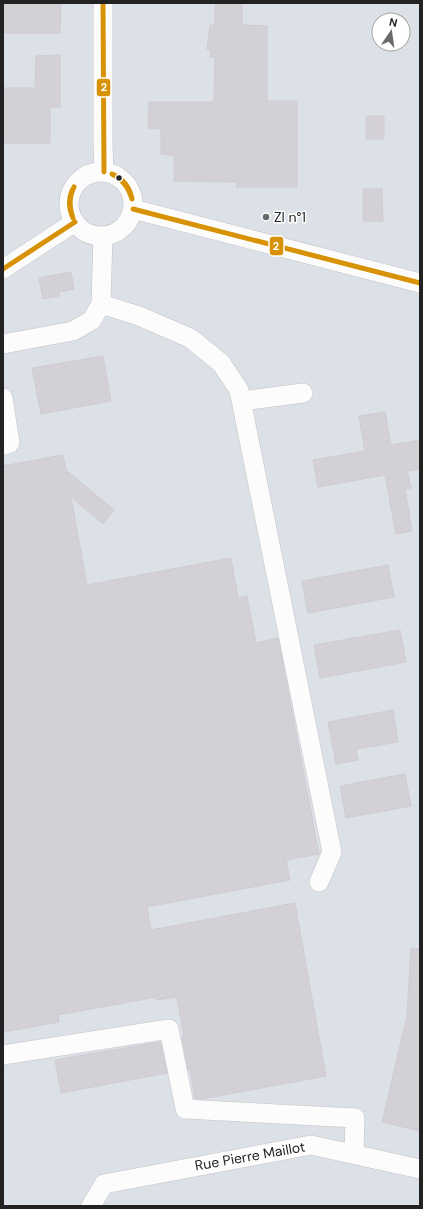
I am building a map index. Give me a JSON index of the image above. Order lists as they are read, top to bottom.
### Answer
{
  "streets": {
    "street": ["Rue Pierre Maillot"]
  },
  "places": ["ZI n°1"],
  "lines": ["transit line 2"],
  "north": "top"
}
